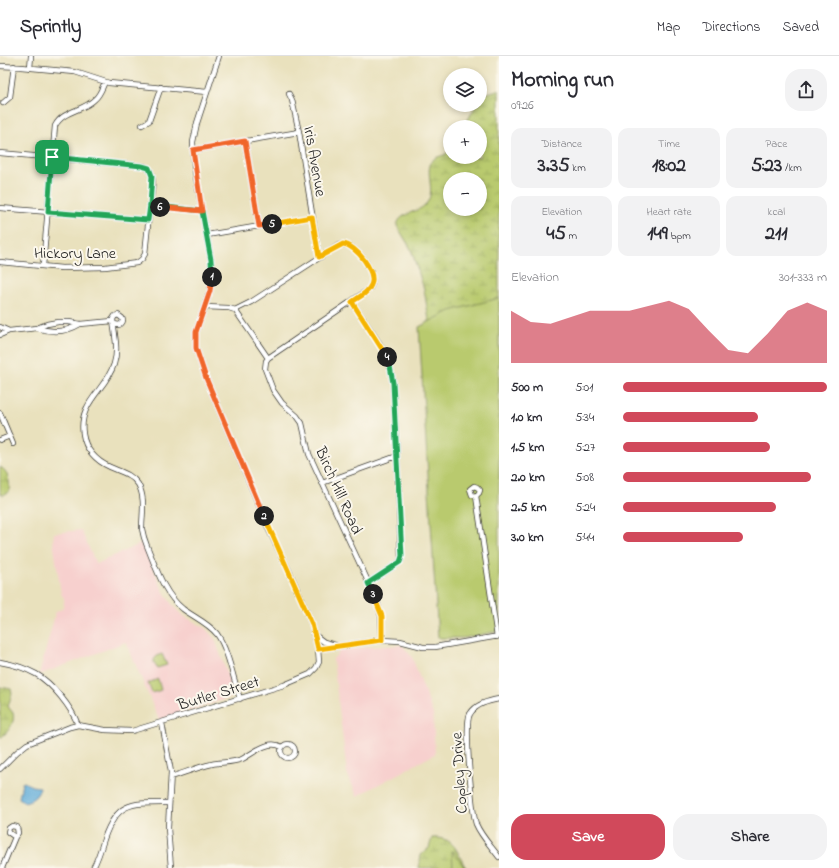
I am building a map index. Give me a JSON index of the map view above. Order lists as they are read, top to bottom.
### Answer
{
  "streets": {
    "street": [
      "Iris Avenue",
      "Hickory Lane",
      "Birch Hill Road",
      "Butler Street",
      "Copley Drive"
    ]
  },
  "page": {
    "header": "Sprintly",
    "nav": ["Map", "Directions", "Saved"],
    "heading": ["Morning run", "09:26"],
    "map_buttons": ["+", "−"],
    "stats": [
      ["Distance", "3.35 km"],
      ["Time", "18:02"],
      ["Pace", "5:23 /km"],
      ["Elevation", "45 m"],
      ["Heart rate", "149 bpm"],
      ["kcal", "211"]
    ],
    "pins": [
      "6",
      "5",
      "1",
      "4",
      "2",
      "3"
    ],
    "chart": ["Elevation", "301–333 m"],
    "list": [
      {
        "name": "500 m",
        "note": "5:01"
      },
      {
        "name": "1.0 km",
        "note": "5:34"
      },
      {
        "name": "1.5 km",
        "note": "5:27"
      },
      {
        "name": "2.0 km",
        "note": "5:08"
      },
      {
        "name": "2.5 km",
        "note": "5:24"
      },
      {
        "name": "3.0 km",
        "note": "5:44"
      }
    ],
    "buttons": ["Save", "Share"]
  }
}
